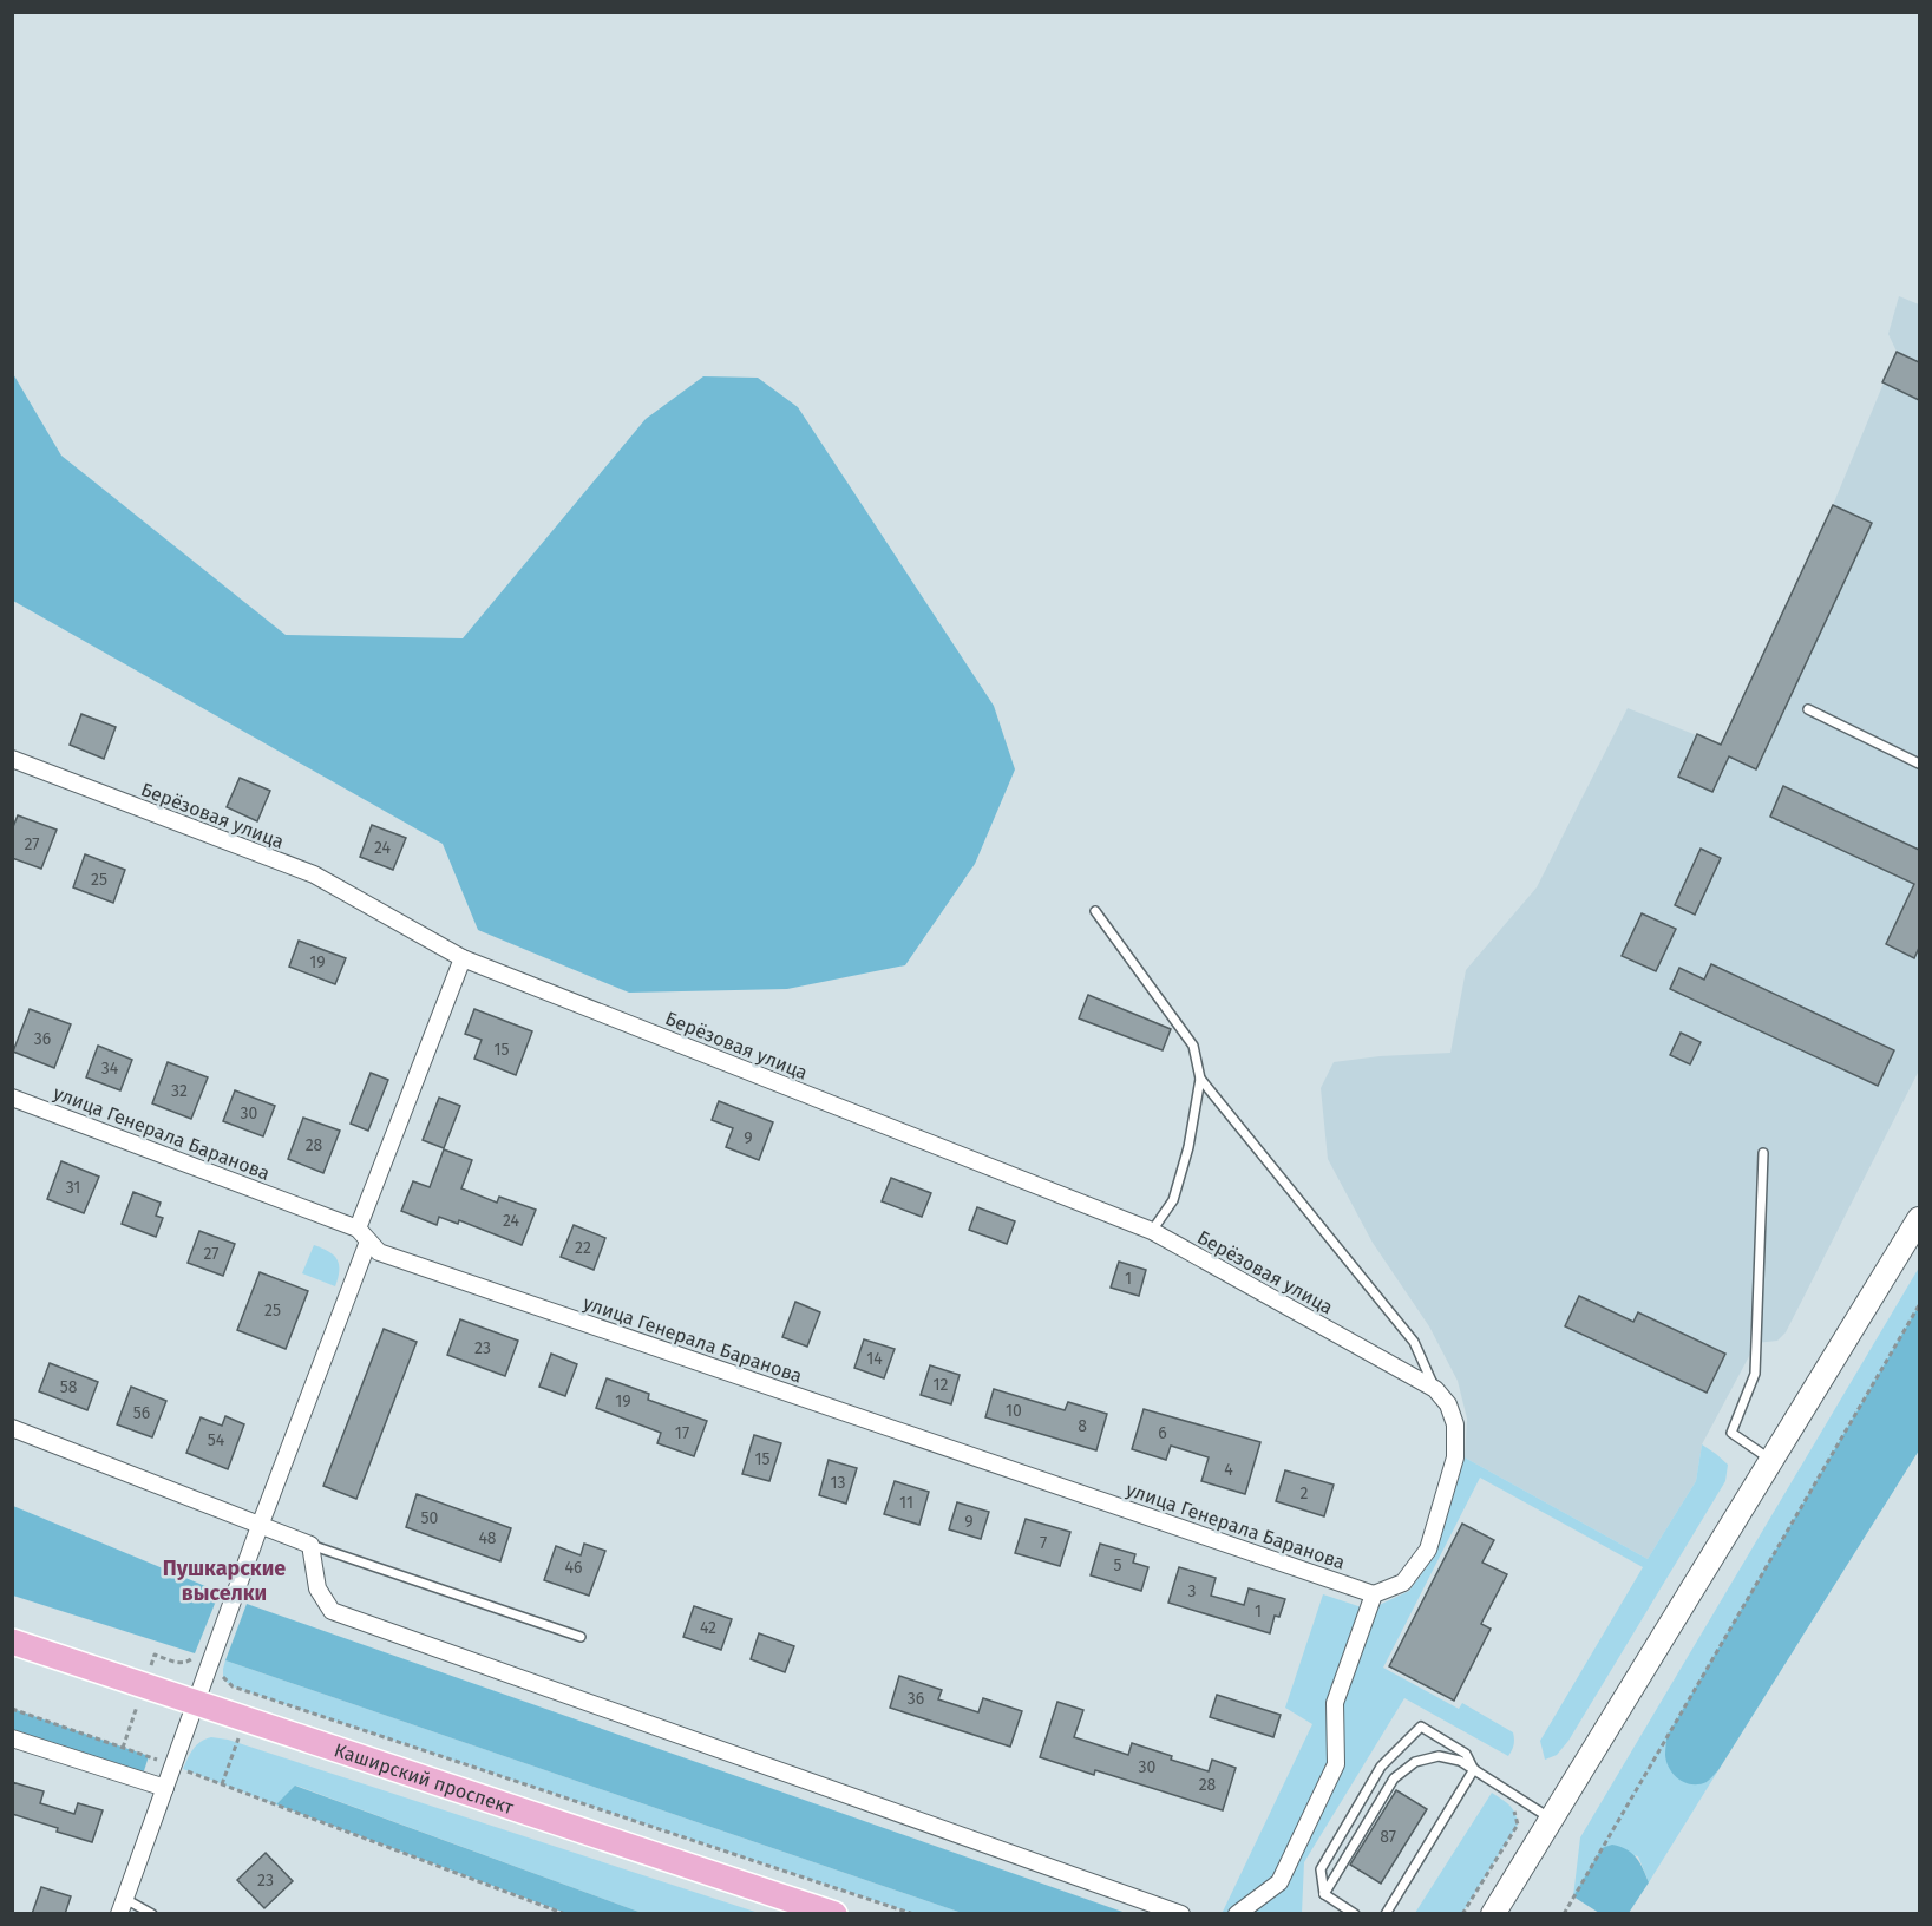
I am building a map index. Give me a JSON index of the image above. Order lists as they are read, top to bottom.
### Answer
{
  "streets": {
    "main road": ["Каширский проспект"],
    "street": ["Берёзовая улица", "улица Генерала Баранова"]
  },
  "districts": ["Пушкарские выселки"],
  "house_numbers": [
    "27",
    "24",
    "25",
    "19",
    "36",
    "15",
    "34",
    "32",
    "30",
    "9",
    "28",
    "31",
    "24",
    "22",
    "27",
    "1",
    "25",
    "23",
    "14",
    "12",
    "58",
    "19",
    "10",
    "56",
    "8",
    "17",
    "6",
    "54",
    "15",
    "4",
    "13",
    "2",
    "11",
    "50",
    "9",
    "48",
    "7",
    "5",
    "46",
    "3",
    "1",
    "42",
    "36",
    "30",
    "28",
    "87",
    "23"
  ]
}
